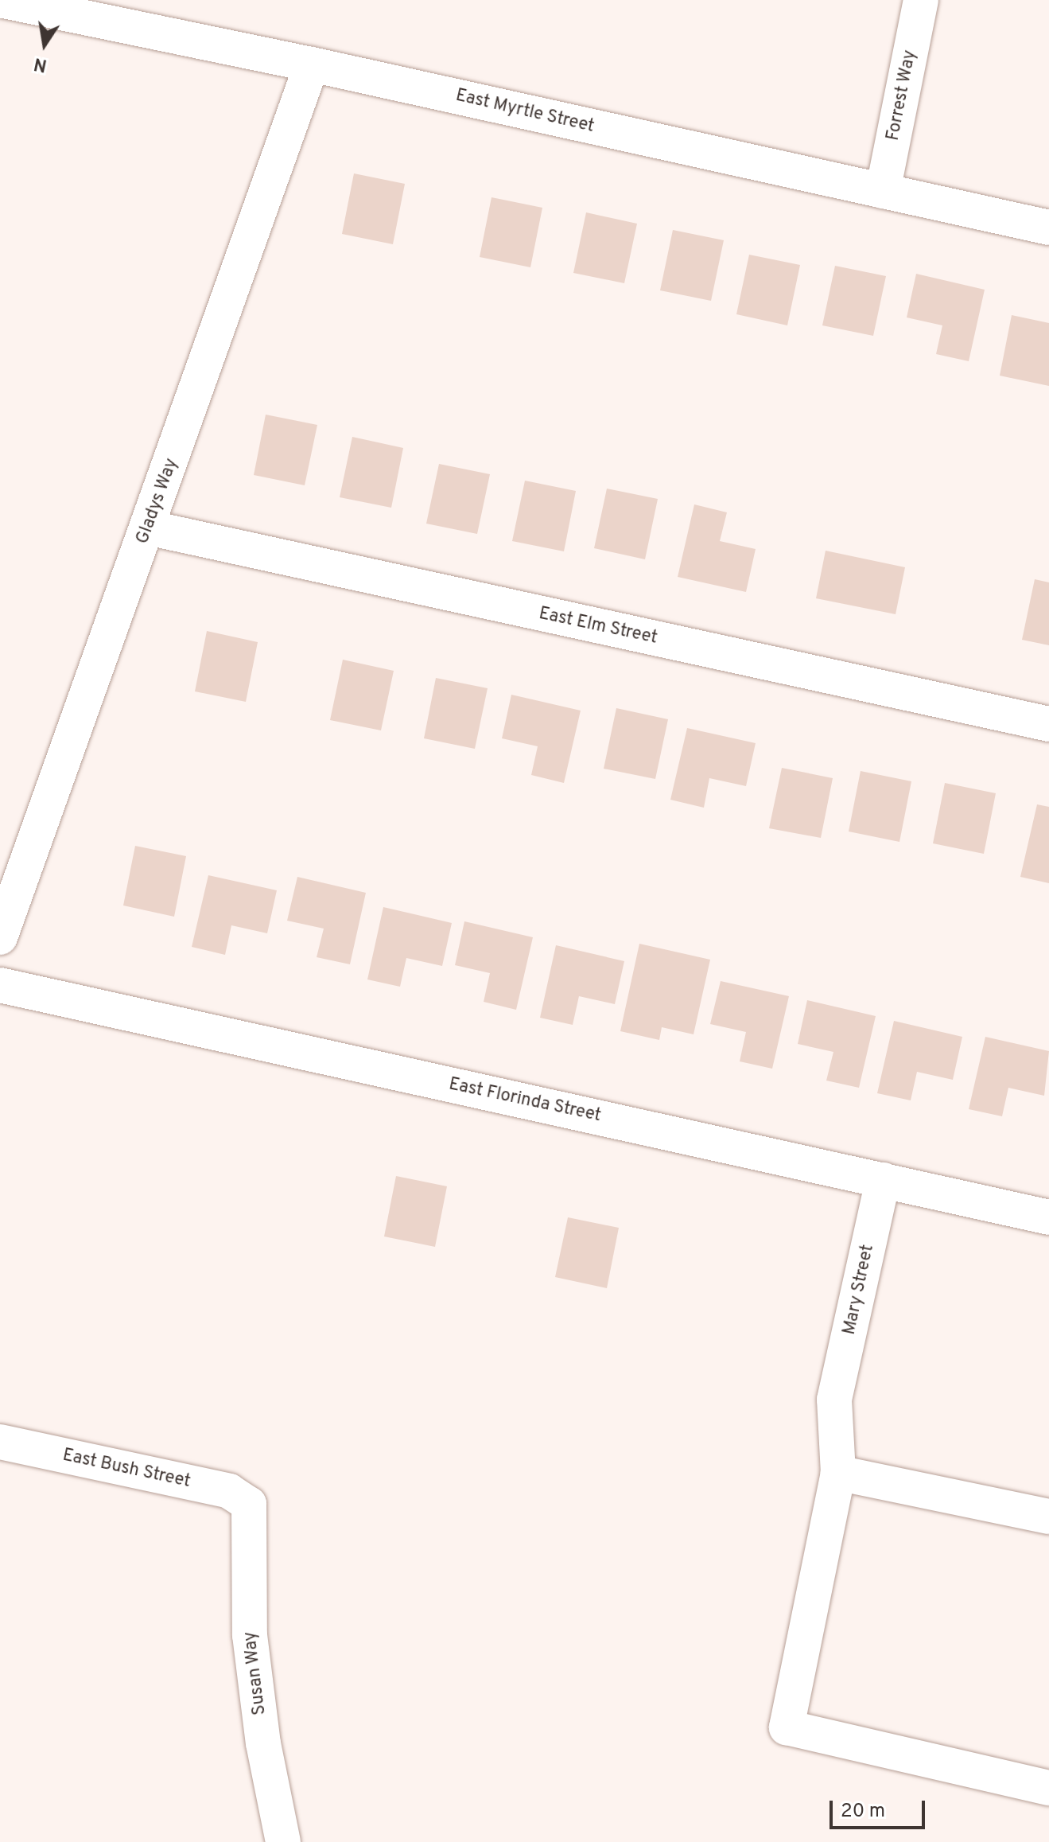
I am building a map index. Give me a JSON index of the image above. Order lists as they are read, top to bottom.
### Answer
{
  "streets": {
    "street": [
      "Forrest Way",
      "East Myrtle Street",
      "Gladys Way",
      "East Elm Street",
      "East Florinda Street",
      "Mary Street",
      "East Bush Street",
      "Susan Way"
    ]
  },
  "crossings": [
    ["Forrest Way", "East Myrtle Street"],
    ["East Myrtle Street", "Gladys Way"],
    ["Gladys Way", "East Elm Street"],
    ["East Florinda Street", "Mary Street"],
    ["East Bush Street", "Susan Way"]
  ],
  "scale_bar": "20 m",
  "north": "bottom"
}
